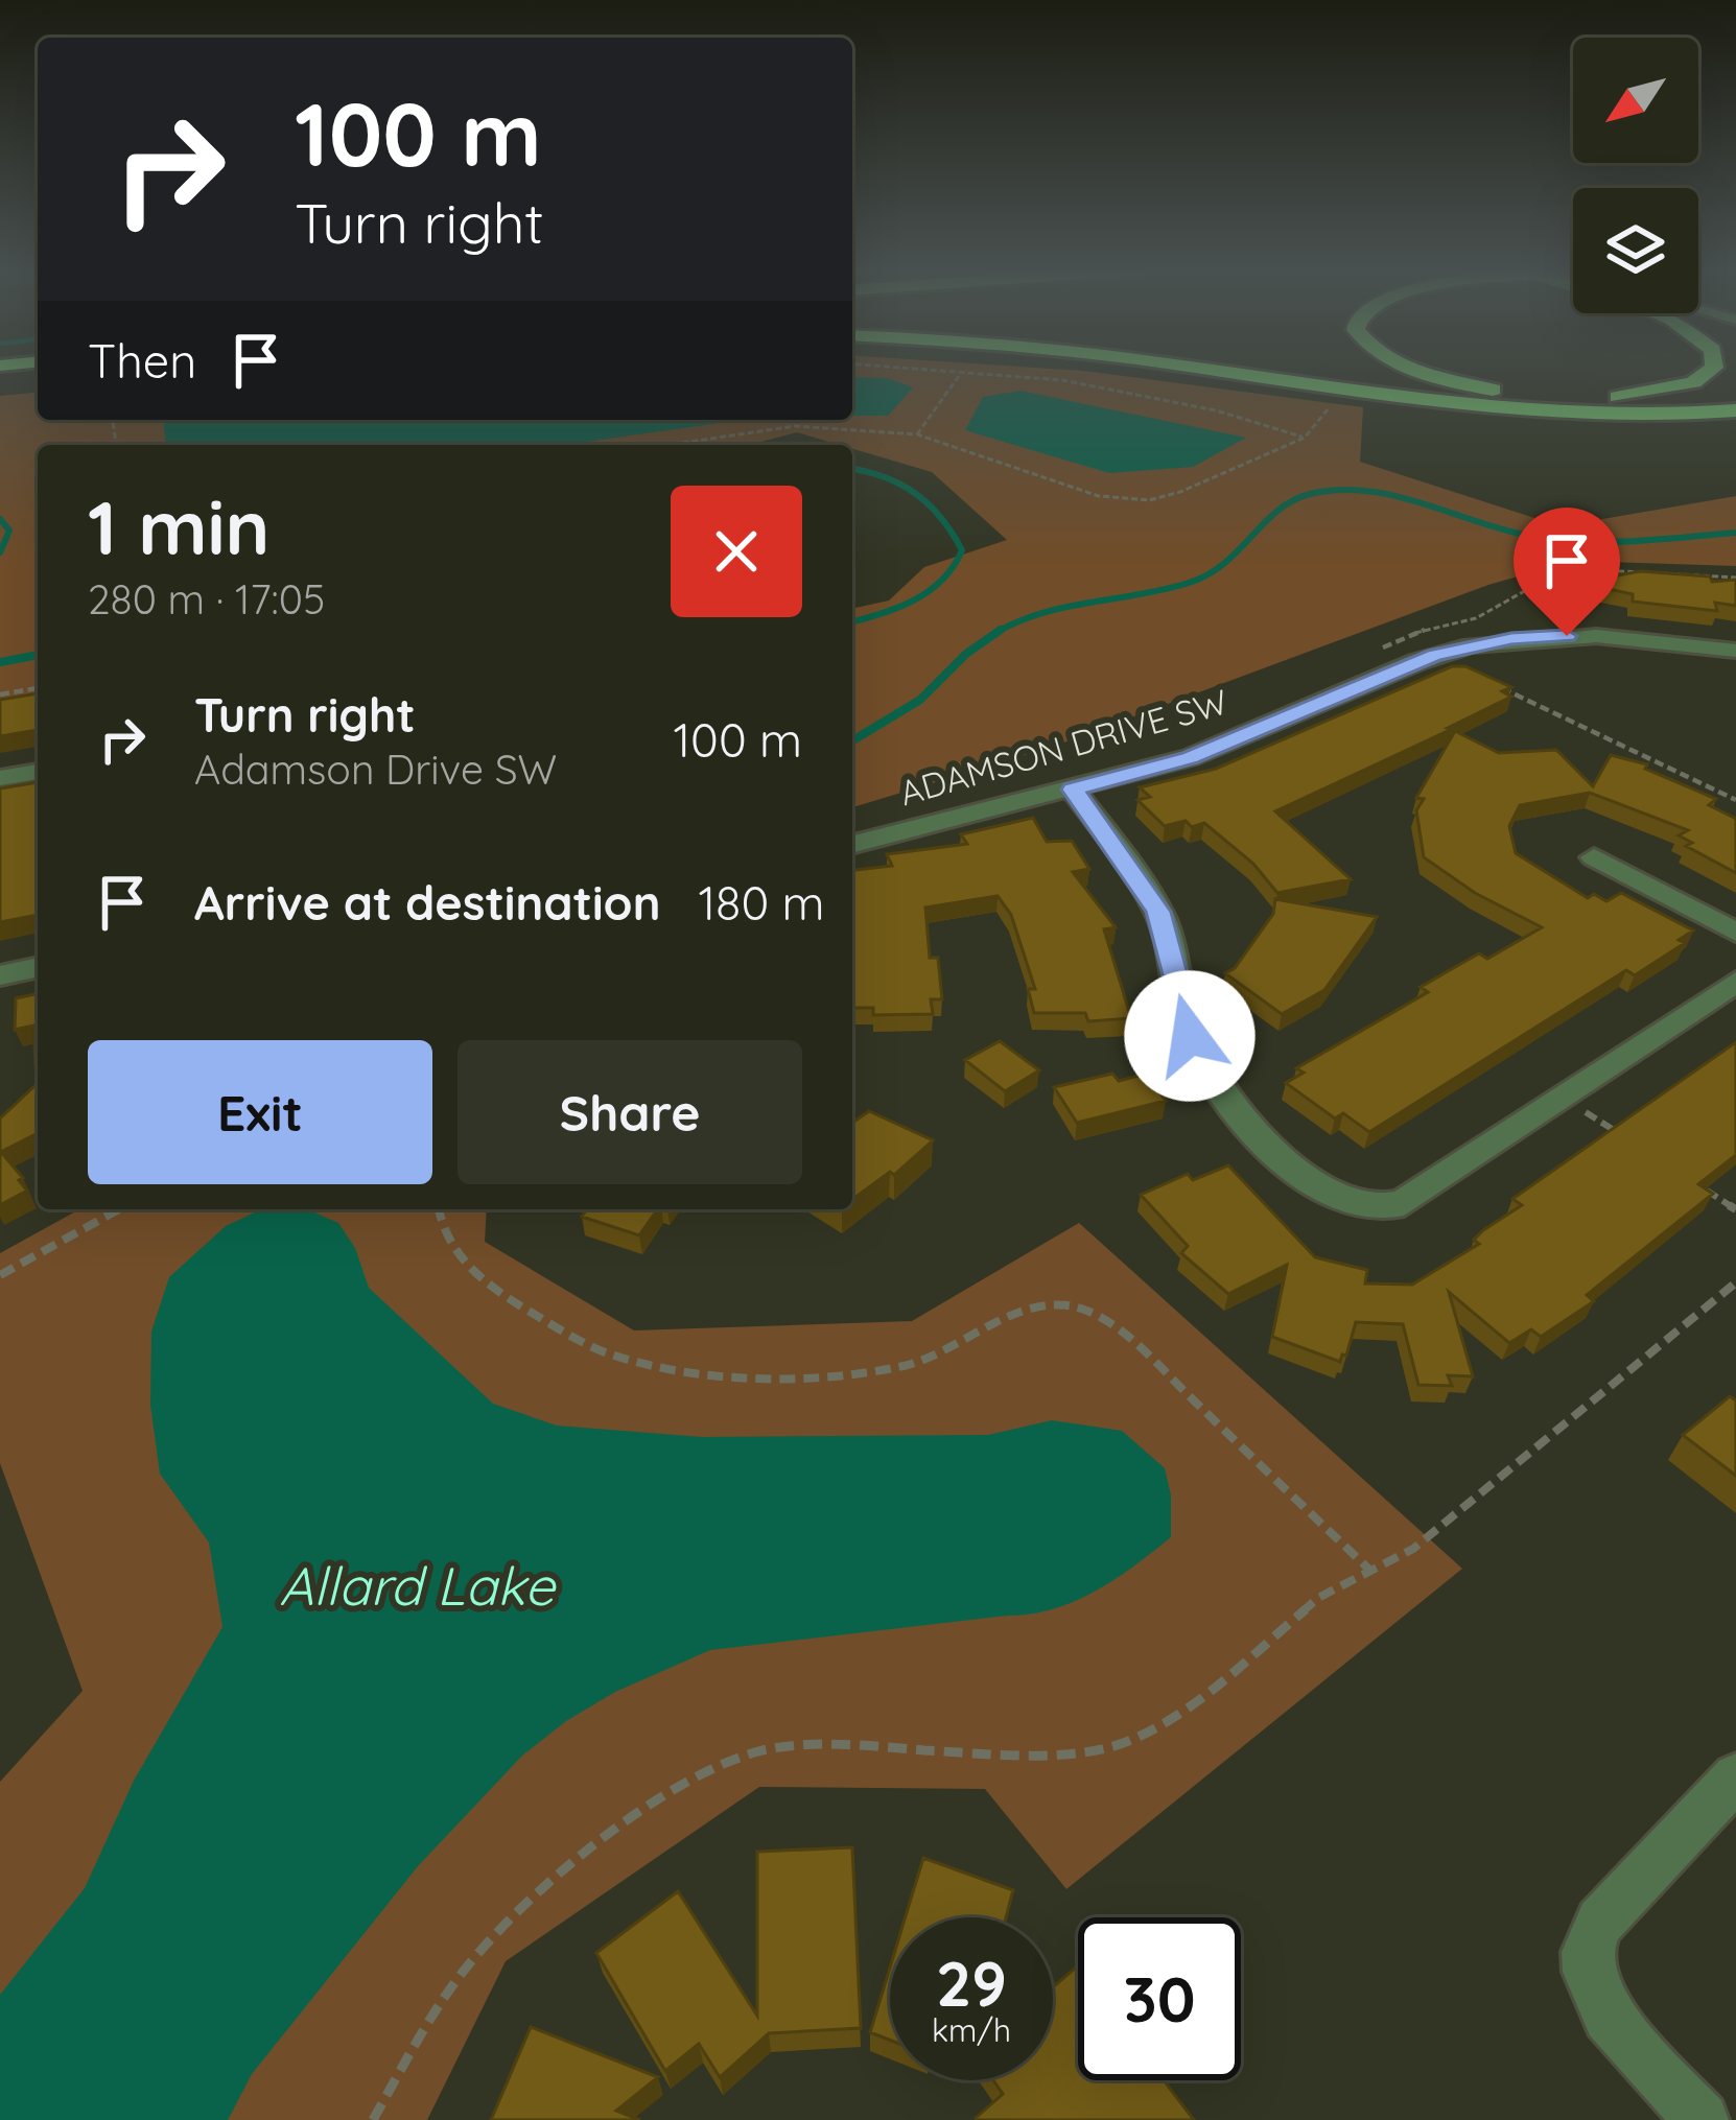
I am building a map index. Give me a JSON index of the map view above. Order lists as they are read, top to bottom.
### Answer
{
  "streets": {
    "street": ["ADAMSON DRIVE SW"]
  },
  "water": ["Allard Lake"],
  "north": "bottom left",
  "page": {
    "turn": ["100 m", "Turn right"],
    "then": "Then",
    "heading": ["1 min", "280 m · 17:05"],
    "list": [
      {
        "name": "Turn right",
        "note": "Adamson Drive SW",
        "value": "100 m"
      },
      {
        "name": "Arrive at destination",
        "value": "180 m"
      }
    ],
    "buttons": ["Exit", "Share"],
    "speed": "29 km/h",
    "limit": "30"
  }
}
